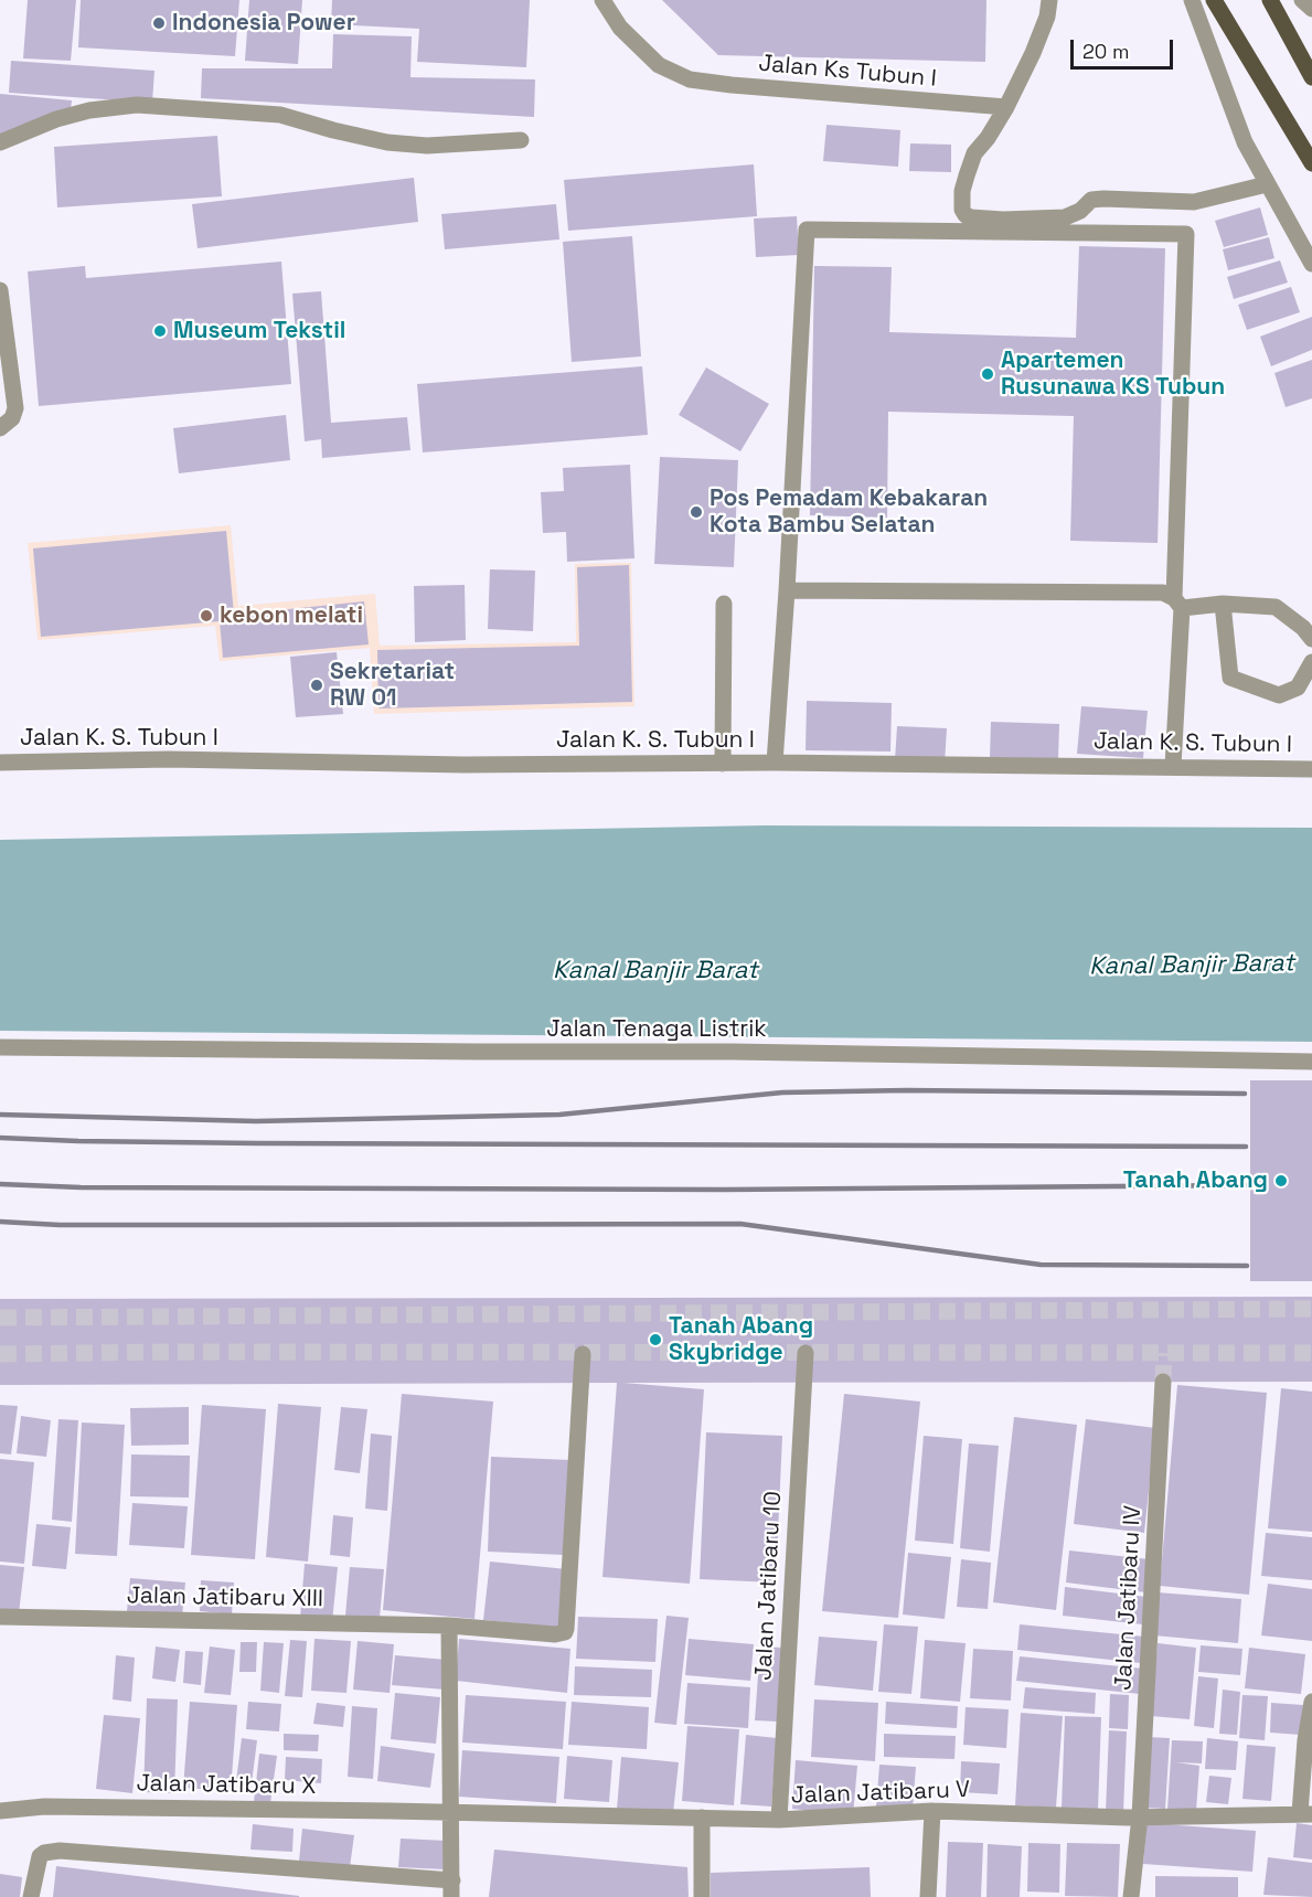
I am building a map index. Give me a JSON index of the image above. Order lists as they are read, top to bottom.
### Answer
{
  "streets": {
    "street": [
      "Jalan Ks Tubun I",
      "Jalan K. S. Tubun I",
      "Jalan Tenaga Listrik",
      "Jalan Jatibaru 10",
      "Jalan Jatibaru XIII",
      "Jalan Jatibaru IV",
      "Jalan Jatibaru X",
      "Jalan Jatibaru V"
    ]
  },
  "crossings": [
    ["Jalan Jatibaru 10", "Jalan Jatibaru V"],
    ["Jalan Jatibaru IV", "Jalan Jatibaru V"],
    ["Jalan Jatibaru X", "Jalan Jatibaru V"]
  ],
  "water": ["Kanal Banjir Barat"],
  "places": [
    "Indonesia Power",
    "Museum Tekstil",
    "Apartemen Rusunawa KS Tubun",
    "Pos Pemadam Kebakaran Kota Bambu Selatan",
    "kebon melati",
    "Sekretariat RW 01",
    "Tanah Abang",
    "Tanah Abang Skybridge"
  ],
  "scale_bar": "20 m"
}
